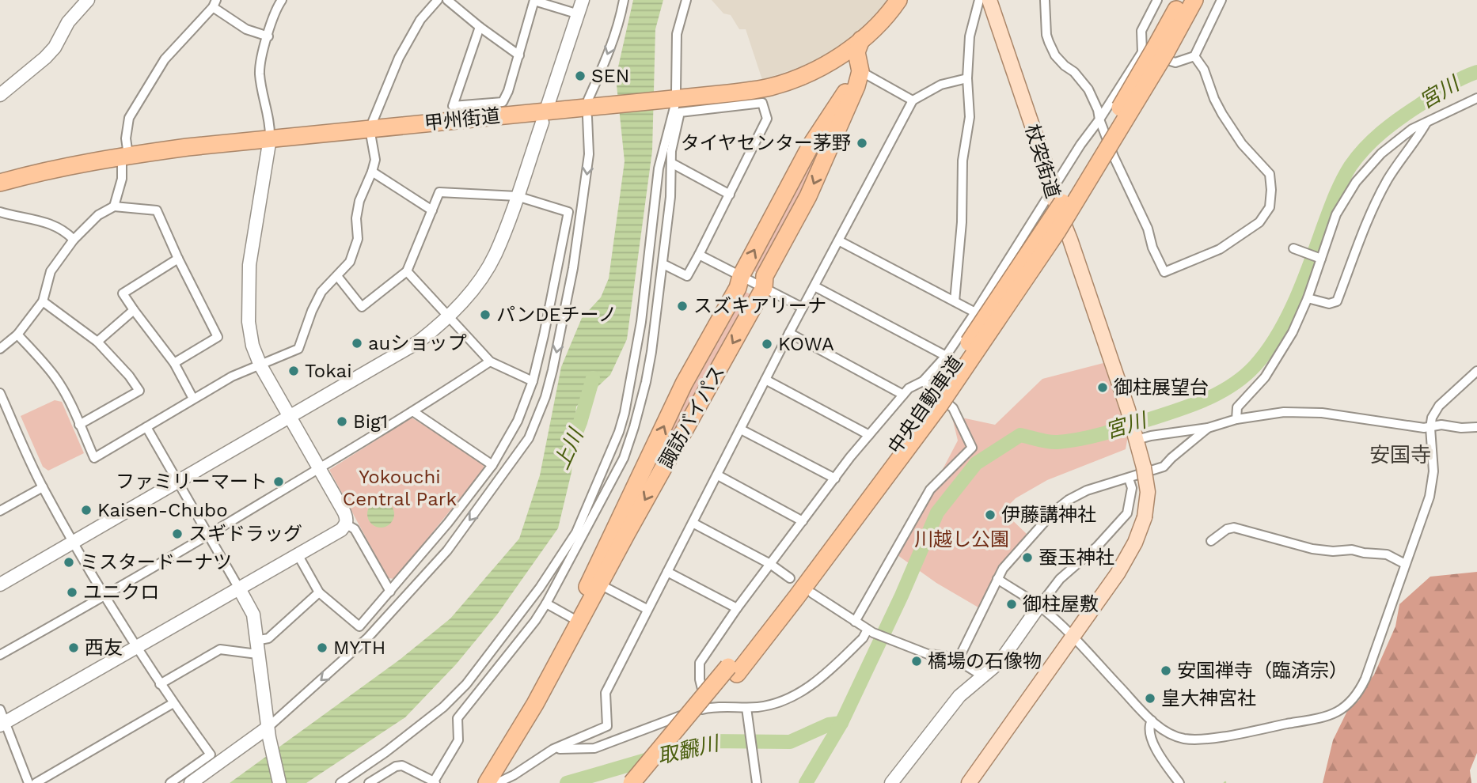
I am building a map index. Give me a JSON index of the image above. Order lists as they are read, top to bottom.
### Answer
{
  "streets": {
    "highway": ["甲州街道", "中央自動車道", "諏訪バイパス"],
    "main road": ["杖突街道"]
  },
  "crossings": [
    ["甲州街道", "諏訪バイパス"]
  ],
  "districts": ["安国寺"],
  "water": ["宮川", "上川", "取飜川"],
  "parks": ["Yokouchi Central Park", "川越し公園"],
  "places": [
    "SEN",
    "タイヤセンター茅野",
    "スズキアリーナ",
    "パンDEチーノ",
    "auショップ",
    "KOWA",
    "Tokai",
    "御柱展望台",
    "Big1",
    "ファミリーマート",
    "Kaisen-Chubo",
    "伊藤講神社",
    "スギドラッグ",
    "蚕玉神社",
    "ミスタードーナツ",
    "ユニクロ",
    "御柱屋敷",
    "西友",
    "MYTH",
    "橋場の石像物",
    "安国禅寺（臨済宗）",
    "皇大神宮社"
  ]
}
